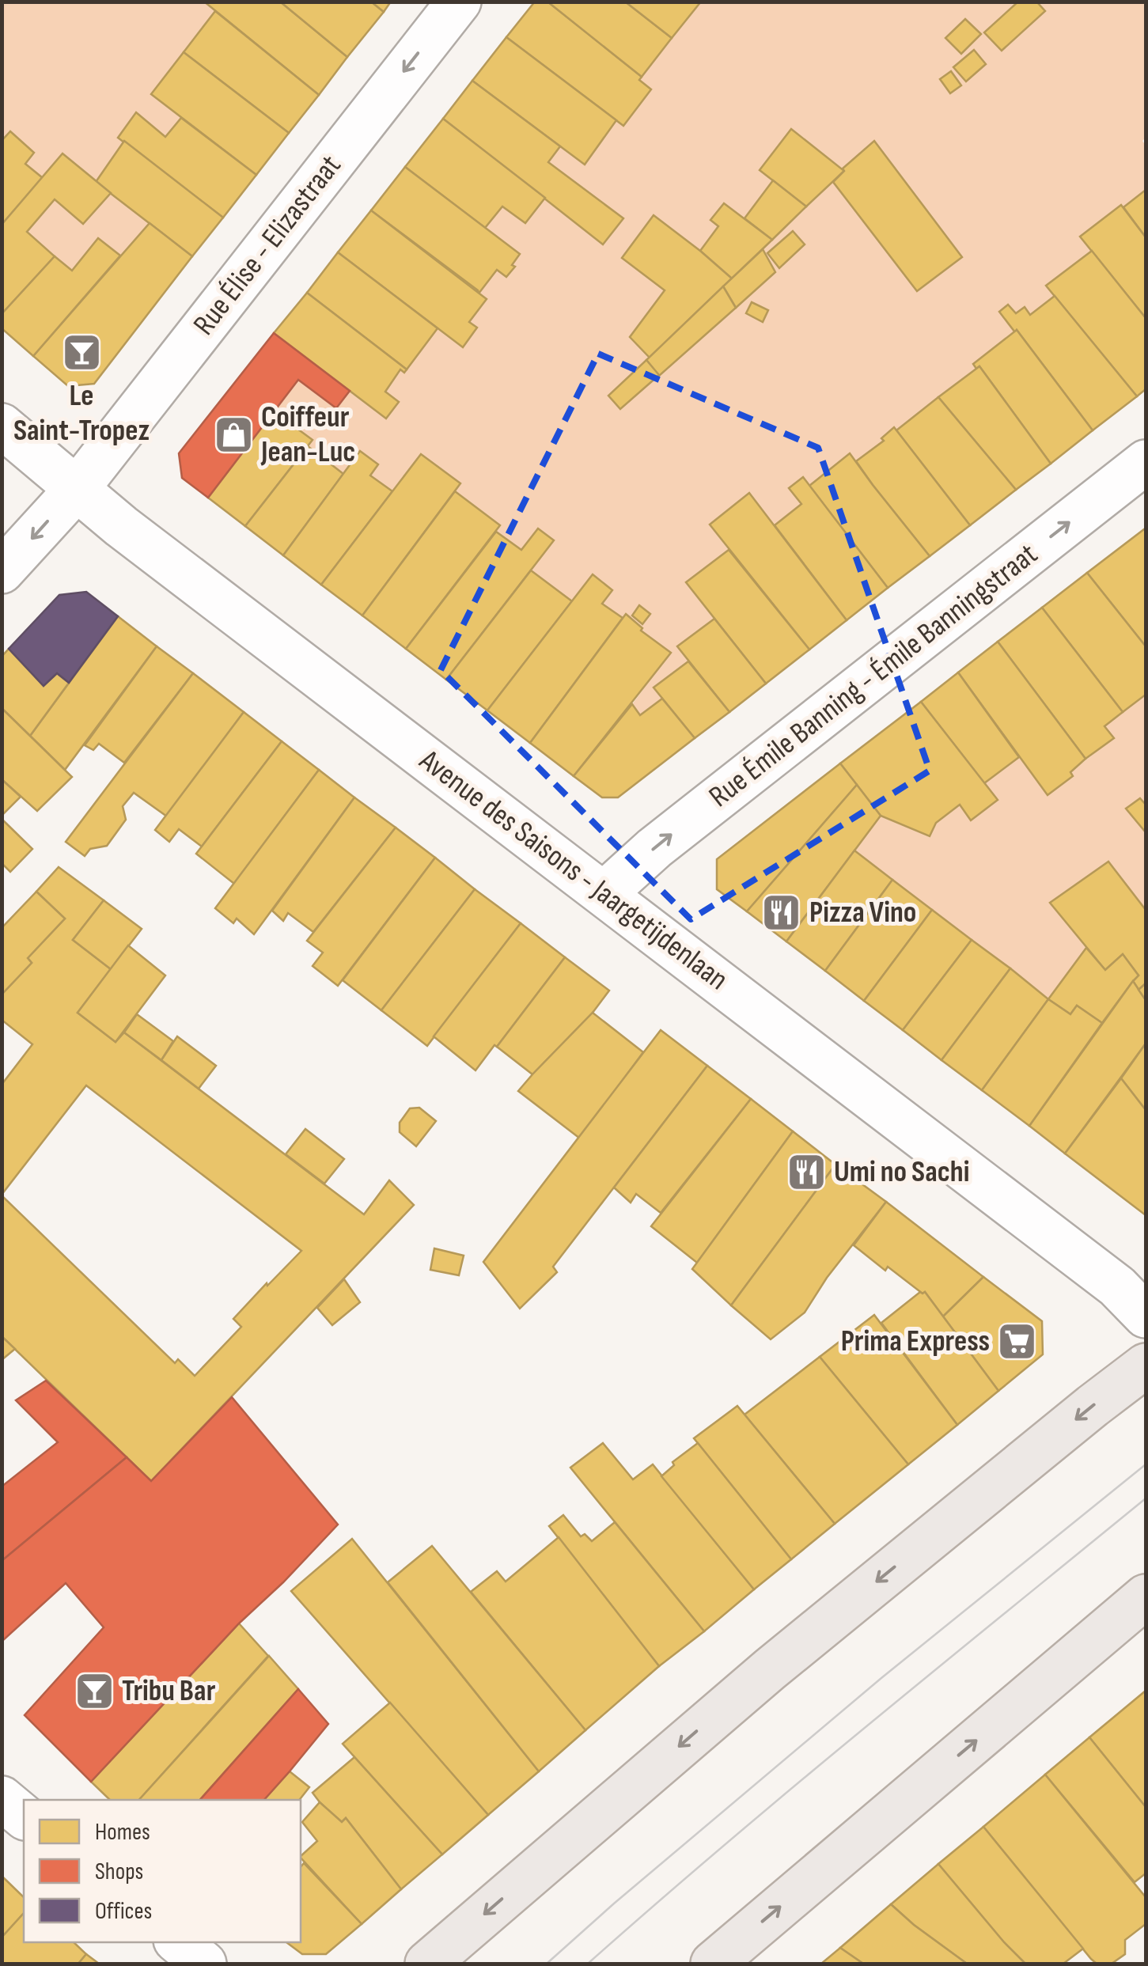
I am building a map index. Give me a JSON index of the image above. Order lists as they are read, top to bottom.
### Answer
{
  "streets": {
    "street": ["Rue Élise - Elizastraat", "Rue Émile Banning - Émile Banningstraat", "Avenue des Saisons - Jaargetijdenlaan"]
  },
  "crossings": [
    ["Rue Élise - Elizastraat", "Avenue des Saisons - Jaargetijdenlaan"],
    ["Rue Émile Banning - Émile Banningstraat", "Avenue des Saisons - Jaargetijdenlaan"]
  ],
  "one_way": ["Rue Élise - Elizastraat", "Rue Émile Banning - Émile Banningstraat"],
  "places": {
    "bar": ["Le Saint-Tropez", "Tribu Bar"],
    "shop": ["Coiffeur Jean-Luc"],
    "restaurant": ["Pizza Vino", "Umi no Sachi"],
    "supermarket": ["Prima Express"]
  },
  "legend": ["Homes", "Shops", "Offices"]
}
